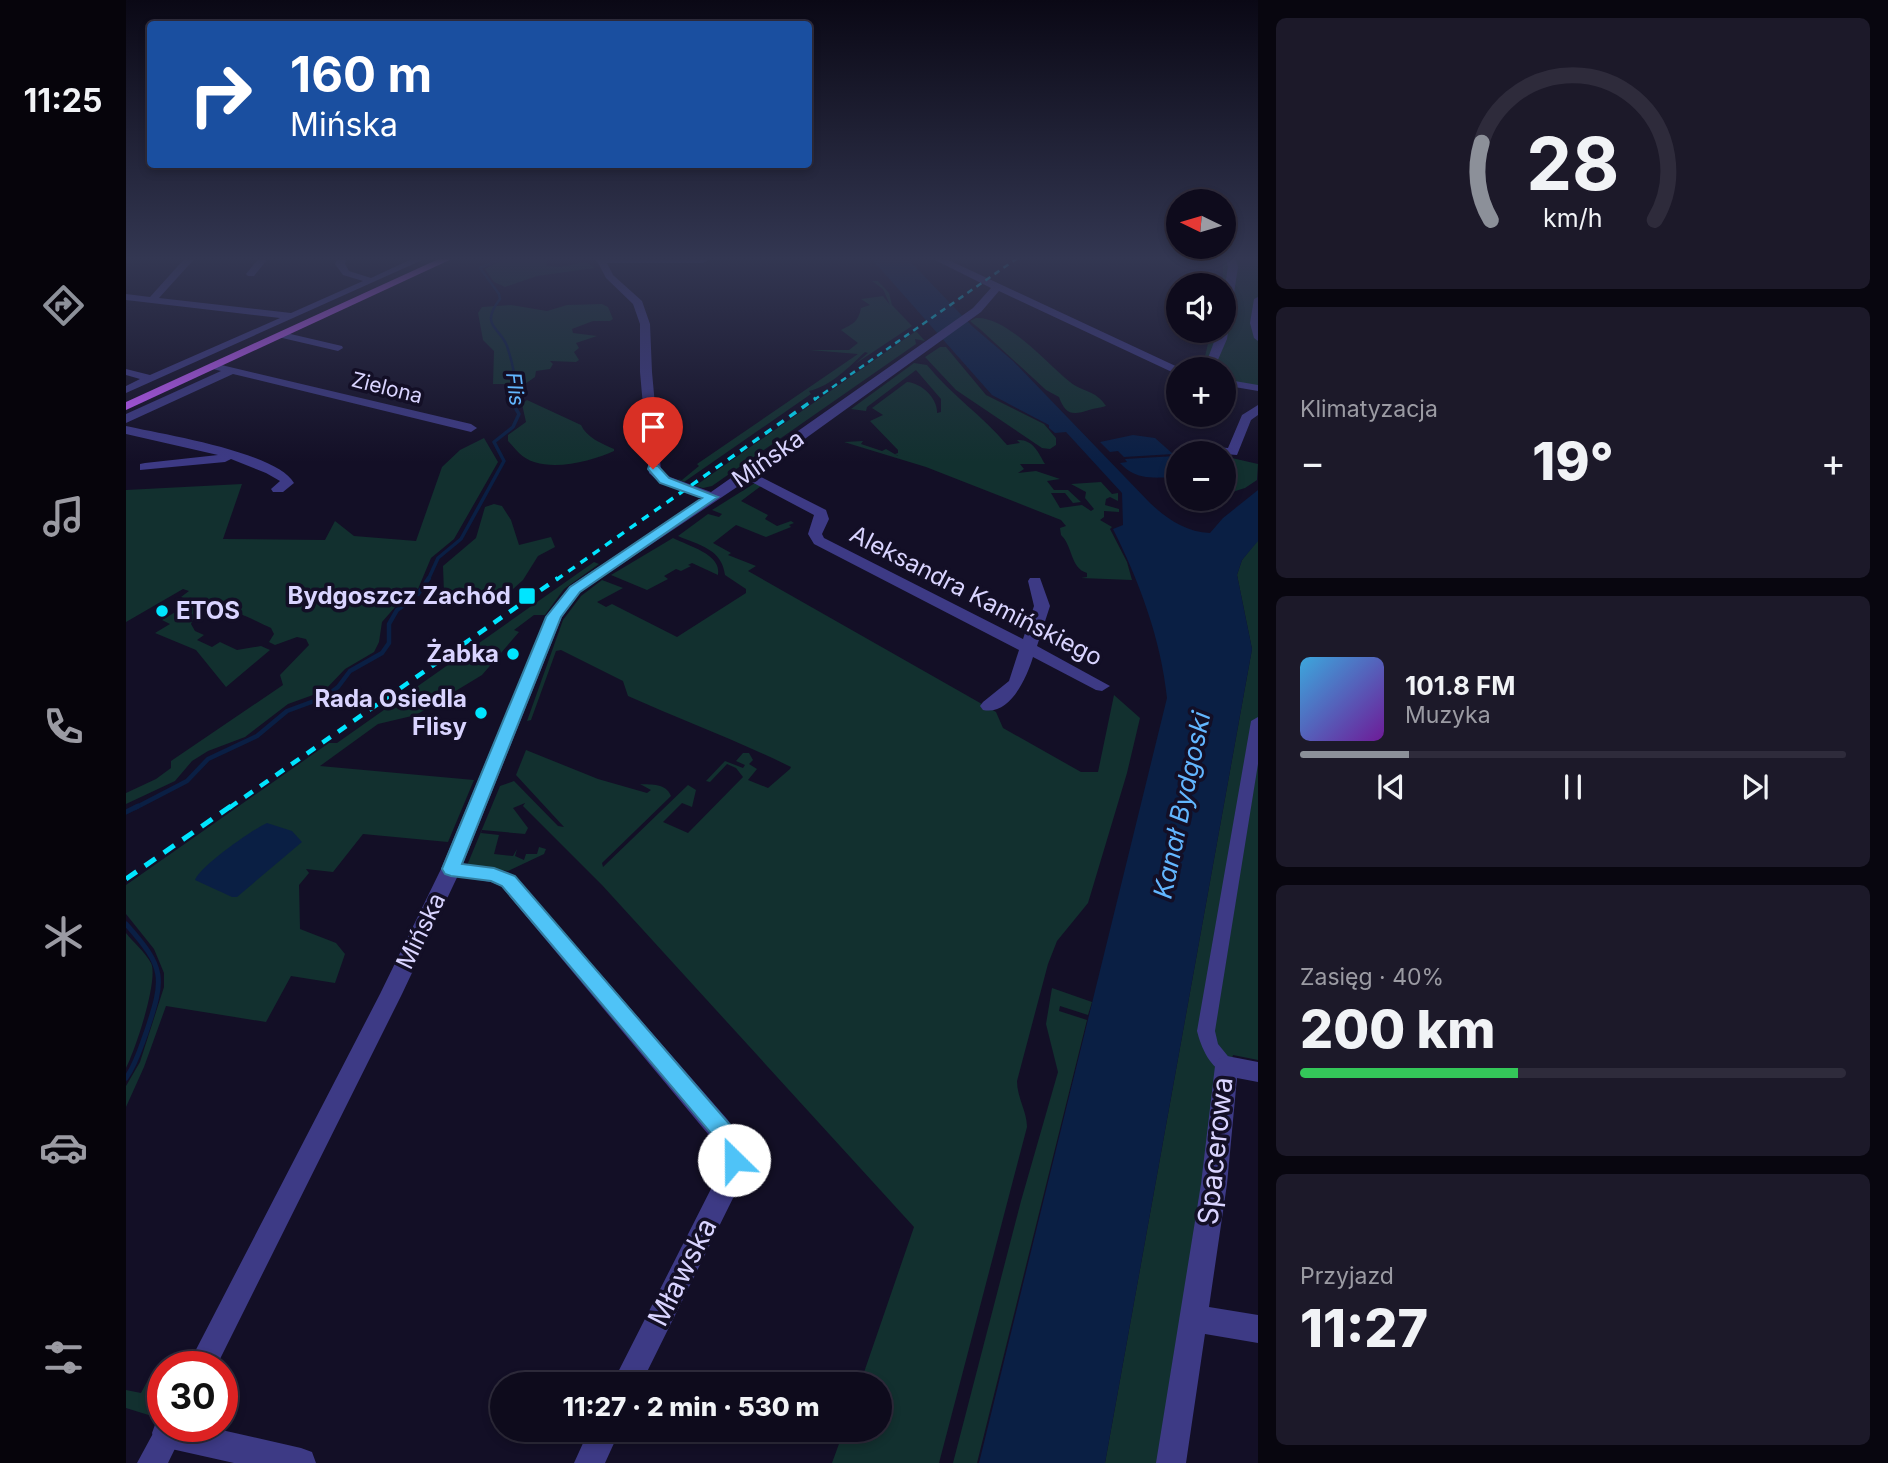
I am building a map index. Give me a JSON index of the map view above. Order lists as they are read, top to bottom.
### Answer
{
  "streets": {
    "street": [
      "Zielona",
      "Mińska",
      "Aleksandra Kamińskiego",
      "Spacerowa",
      "Mławska"
    ]
  },
  "crossings": [
    ["Mińska", "Aleksandra Kamińskiego"],
    ["Mińska", "Mławska"]
  ],
  "water": ["Flis", "Kanał Bydgoski"],
  "places": {
    "transit": ["Bydgoszcz Zachód"],
    "other": ["ETOS", "Żabka", "Rada Osiedla Flisy"]
  },
  "north": "left",
  "page": {
    "tabs": "11:25",
    "turn": ["160 m", "Mińska"],
    "map_buttons": ["+", "−"],
    "tile": [
      "Klimatyzacja",
      ["Zasięg · 40%", "200 km"],
      ["Przyjazd", "11:27"]
    ],
    "heat": ["−", "19°", "+"],
    "song": ["101.8 FM", "Muzyka"],
    "limit": "30",
    "trip": "11:27 · 2 min · 530 m",
    "gauge": ["28", "km/h"]
  }
}
